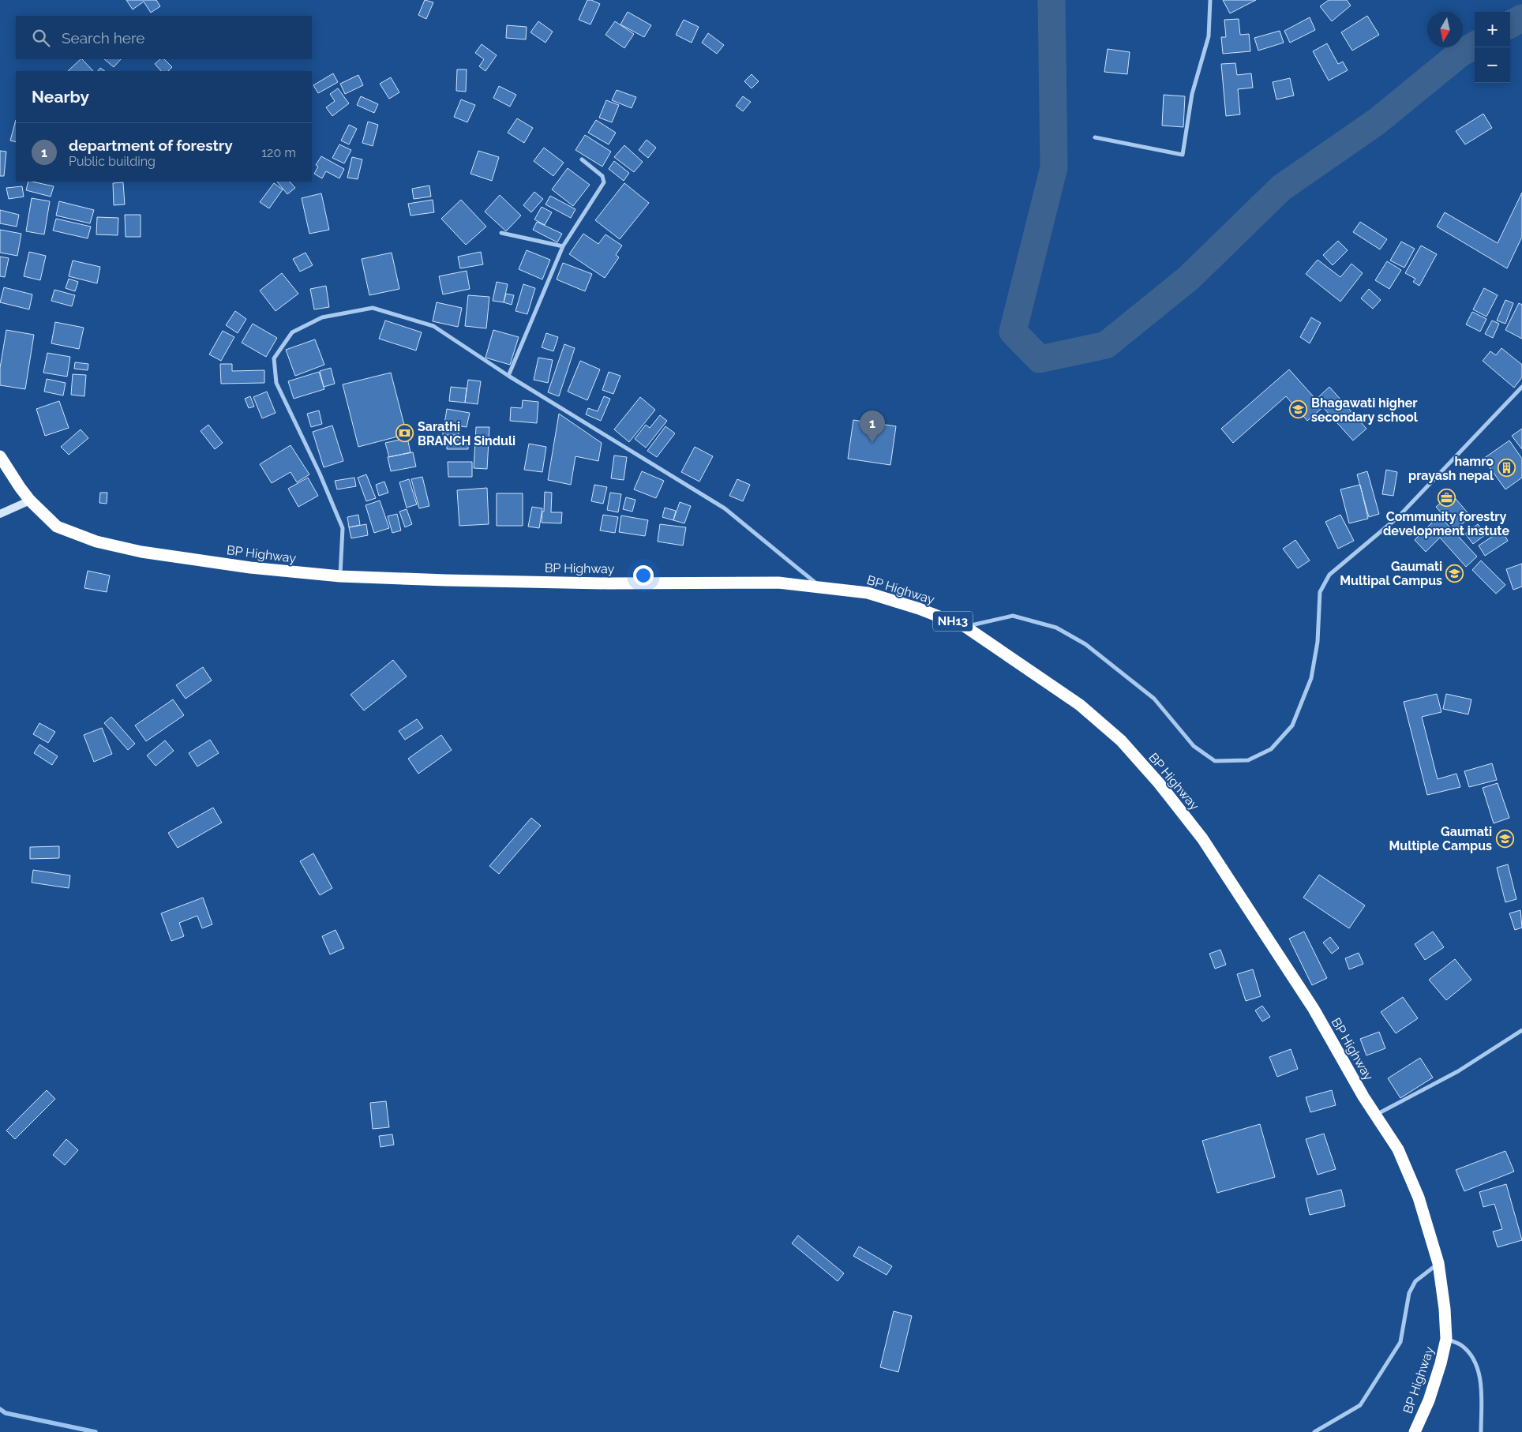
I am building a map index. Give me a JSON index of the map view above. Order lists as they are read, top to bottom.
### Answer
{
  "streets": {
    "highway": ["BP Highway", "NH13"]
  },
  "places": {
    "school or university": ["Bhagawati higher secondary school", "Gaumati Multipal Campus", "Gaumati Multiple Campus"],
    "bank": ["Sarathi BRANCH Sinduli"],
    "building": ["hamro prayash nepal"],
    "office": ["Community forestry development instute"]
  },
  "north": "bottom",
  "page": {
    "map_buttons": ["+", "−"],
    "search": "Search here",
    "heading": "Nearby",
    "list": [
      {
        "mark": "1",
        "name": "department of forestry",
        "note": "Public building",
        "value": "120 m"
      }
    ],
    "pins": "1"
  }
}
